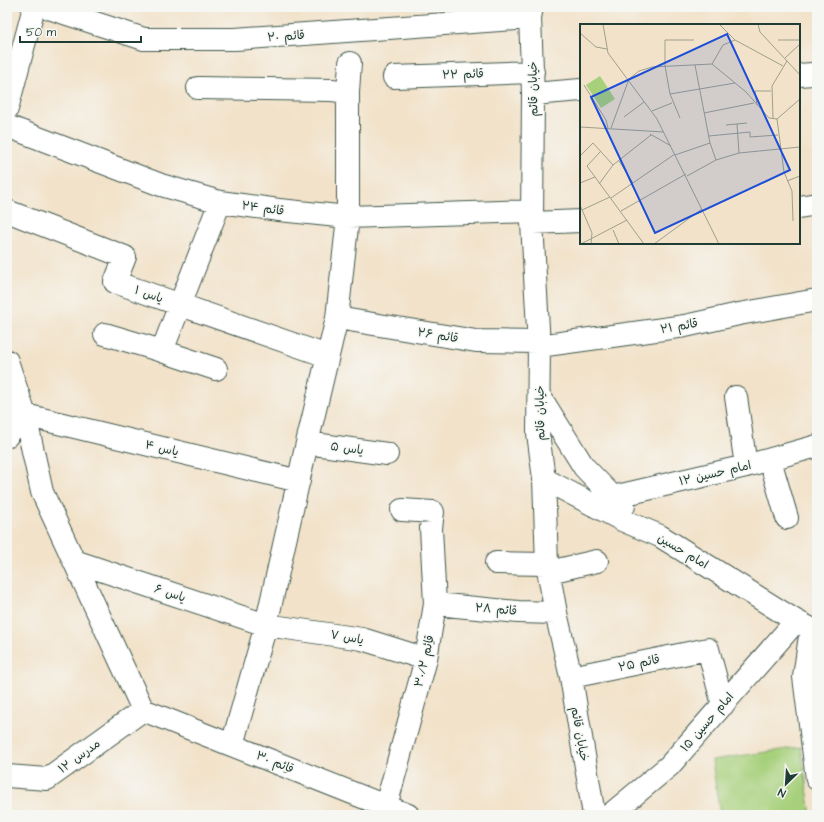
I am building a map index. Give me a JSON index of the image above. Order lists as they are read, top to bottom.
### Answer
{
  "streets": {
    "street": [
      "قائم ۲۰",
      "قائم ۲۲",
      "خیابان قائم",
      "قائم ۲۴",
      "یاس ۱",
      "قائم ۲۱",
      "قائم ۲۶",
      "یاس ۴",
      "یاس ۵",
      "امام حسین ۱۲",
      "امام حسین",
      "یاس ۶",
      "قائم ۲۸",
      "یاس ۷",
      "قاِئم ۳۰/۲",
      "قائم ۲۵",
      "امام حسین ۱۵",
      "مدرس ۱۲",
      "قاِئم ۳۰"
    ]
  },
  "crossings": [
    ["قائم ۲۰", "خیابان قائم"],
    ["قائم ۲۲", "خیابان قائم"],
    ["خیابان قائم", "قائم ۲۴"],
    ["خیابان قائم", "قائم ۲۱"],
    ["خیابان قائم", "قائم ۲۶"],
    ["خیابان قائم", "امام حسین"],
    ["خیابان قائم", "قائم ۲۸"],
    ["خیابان قائم", "قائم ۲۵"],
    ["قائم ۲۱", "قائم ۲۶"],
    ["امام حسین", "امام حسین ۱۵"],
    ["یاس ۶", "یاس ۷"],
    ["قائم ۲۸", "قاِئم ۳۰/۲"],
    ["یاس ۷", "قاِئم ۳۰/۲"],
    ["قاِئم ۳۰/۲", "قاِئم ۳۰"],
    ["قائم ۲۵", "امام حسین ۱۵"],
    ["مدرس ۱۲", "قاِئم ۳۰"]
  ],
  "scale_bar": "50 m",
  "north": "bottom left"
}
